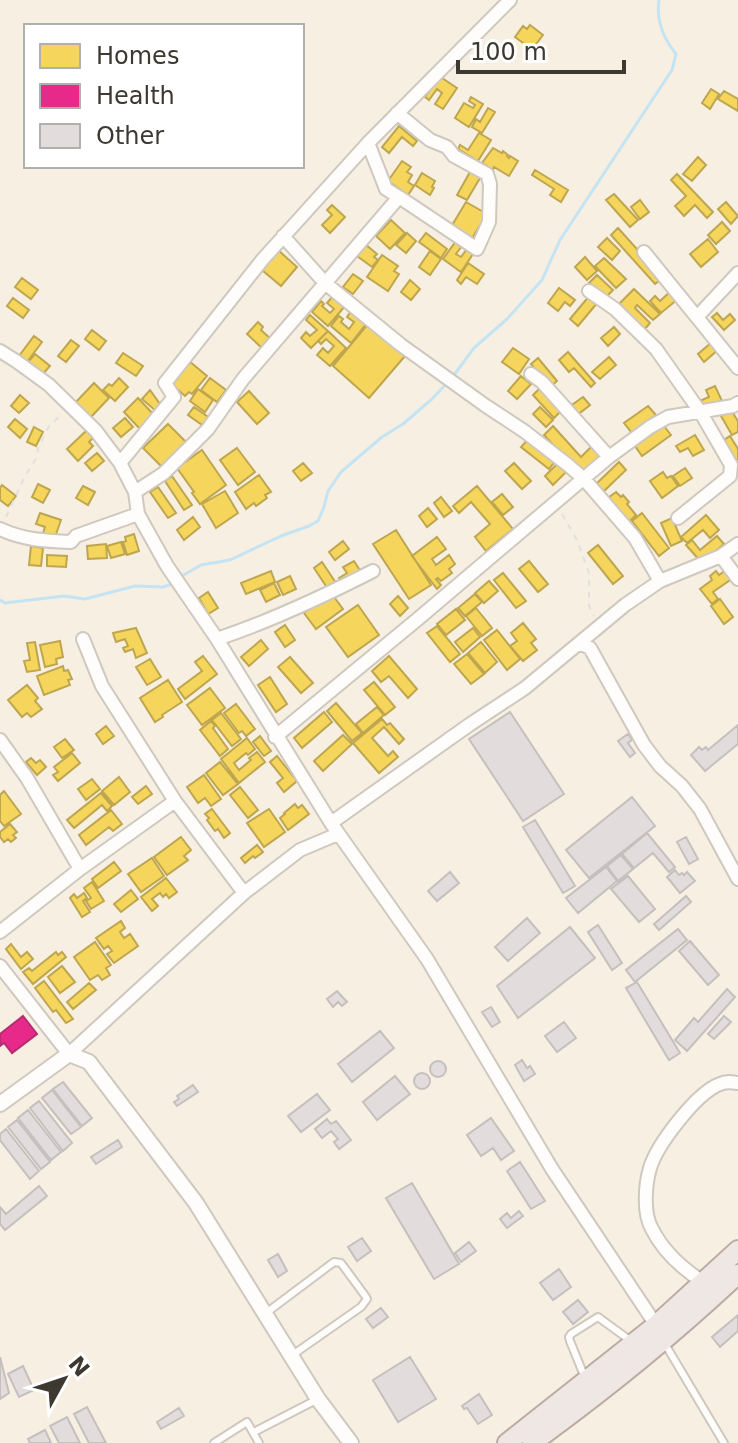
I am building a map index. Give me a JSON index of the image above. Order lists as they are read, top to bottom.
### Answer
{
  "legend": ["Homes", "Health", "Other"],
  "scale_bar": "100 m",
  "north": "top right"
}
